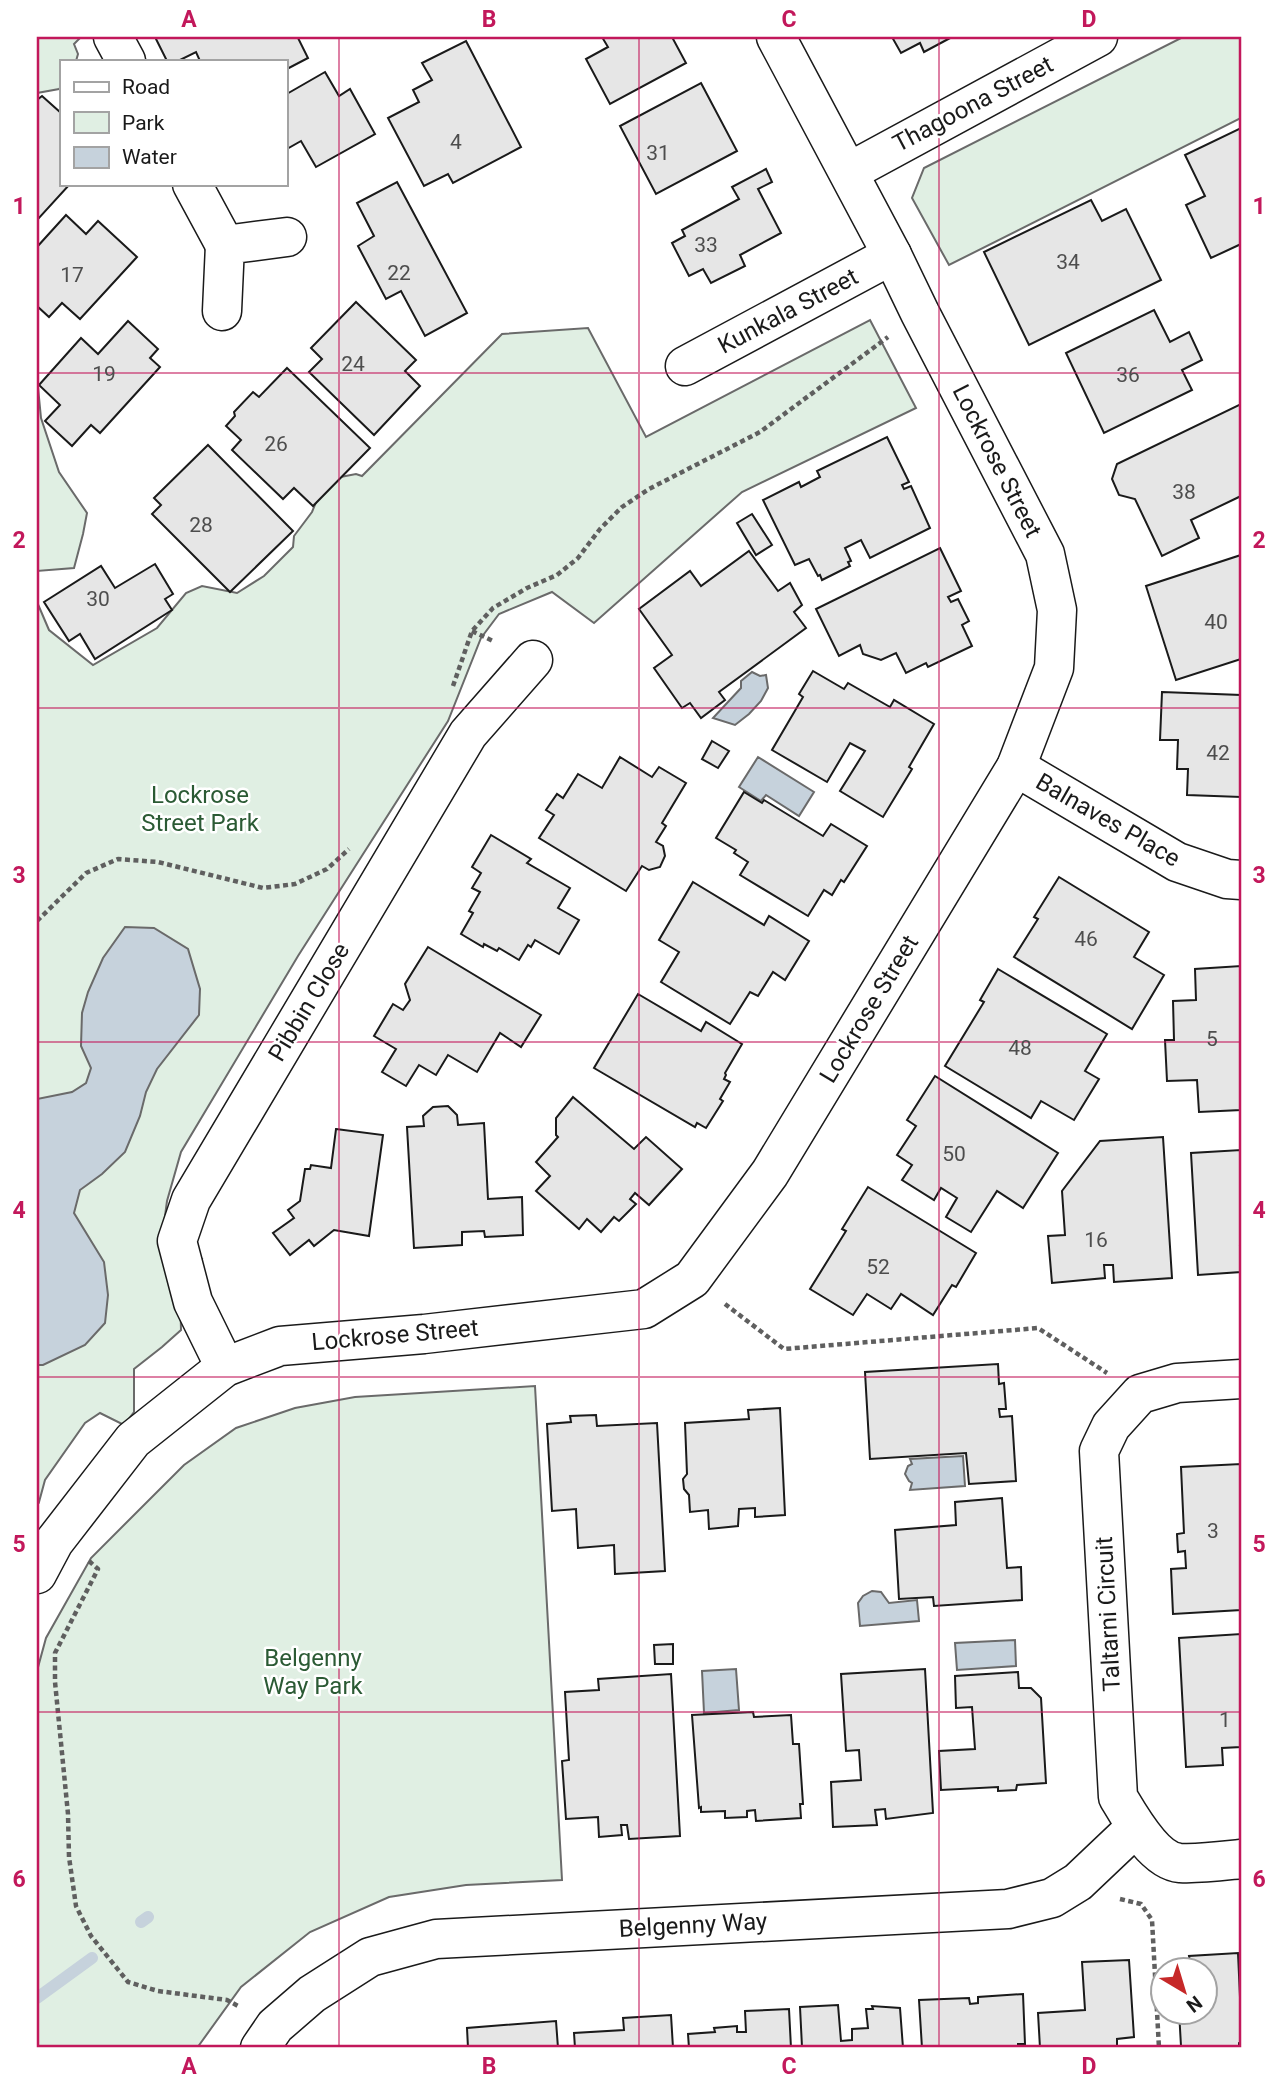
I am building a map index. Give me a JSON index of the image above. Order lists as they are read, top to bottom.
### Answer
{
  "streets": {
    "street": [
      "Thagoona Street",
      "Kunkala Street",
      "Lockrose Street",
      "Balnaves Place",
      "Pibbin Close",
      "Taltarni Circuit",
      "Belgenny Way"
    ]
  },
  "crossings": [
    ["Thagoona Street", "Lockrose Street"],
    ["Kunkala Street", "Lockrose Street"],
    ["Lockrose Street", "Balnaves Place"],
    ["Lockrose Street", "Pibbin Close"],
    ["Taltarni Circuit", "Belgenny Way"]
  ],
  "parks": ["Lockrose Street Park", "Belgenny Way Park"],
  "house_numbers": [
    "4",
    "31",
    "33",
    "34",
    "22",
    "17",
    "24",
    "19",
    "36",
    "26",
    "38",
    "28",
    "30",
    "40",
    "42",
    "46",
    "5",
    "48",
    "50",
    "16",
    "52",
    "3",
    "1"
  ],
  "legend": ["Road", "Park", "Water"],
  "north": "bottom right",
  "grid": {
    "columns": [
      "A",
      "B",
      "C",
      "D"
    ],
    "rows": [
      "1",
      "2",
      "3",
      "4",
      "5",
      "6"
    ]
  }
}
